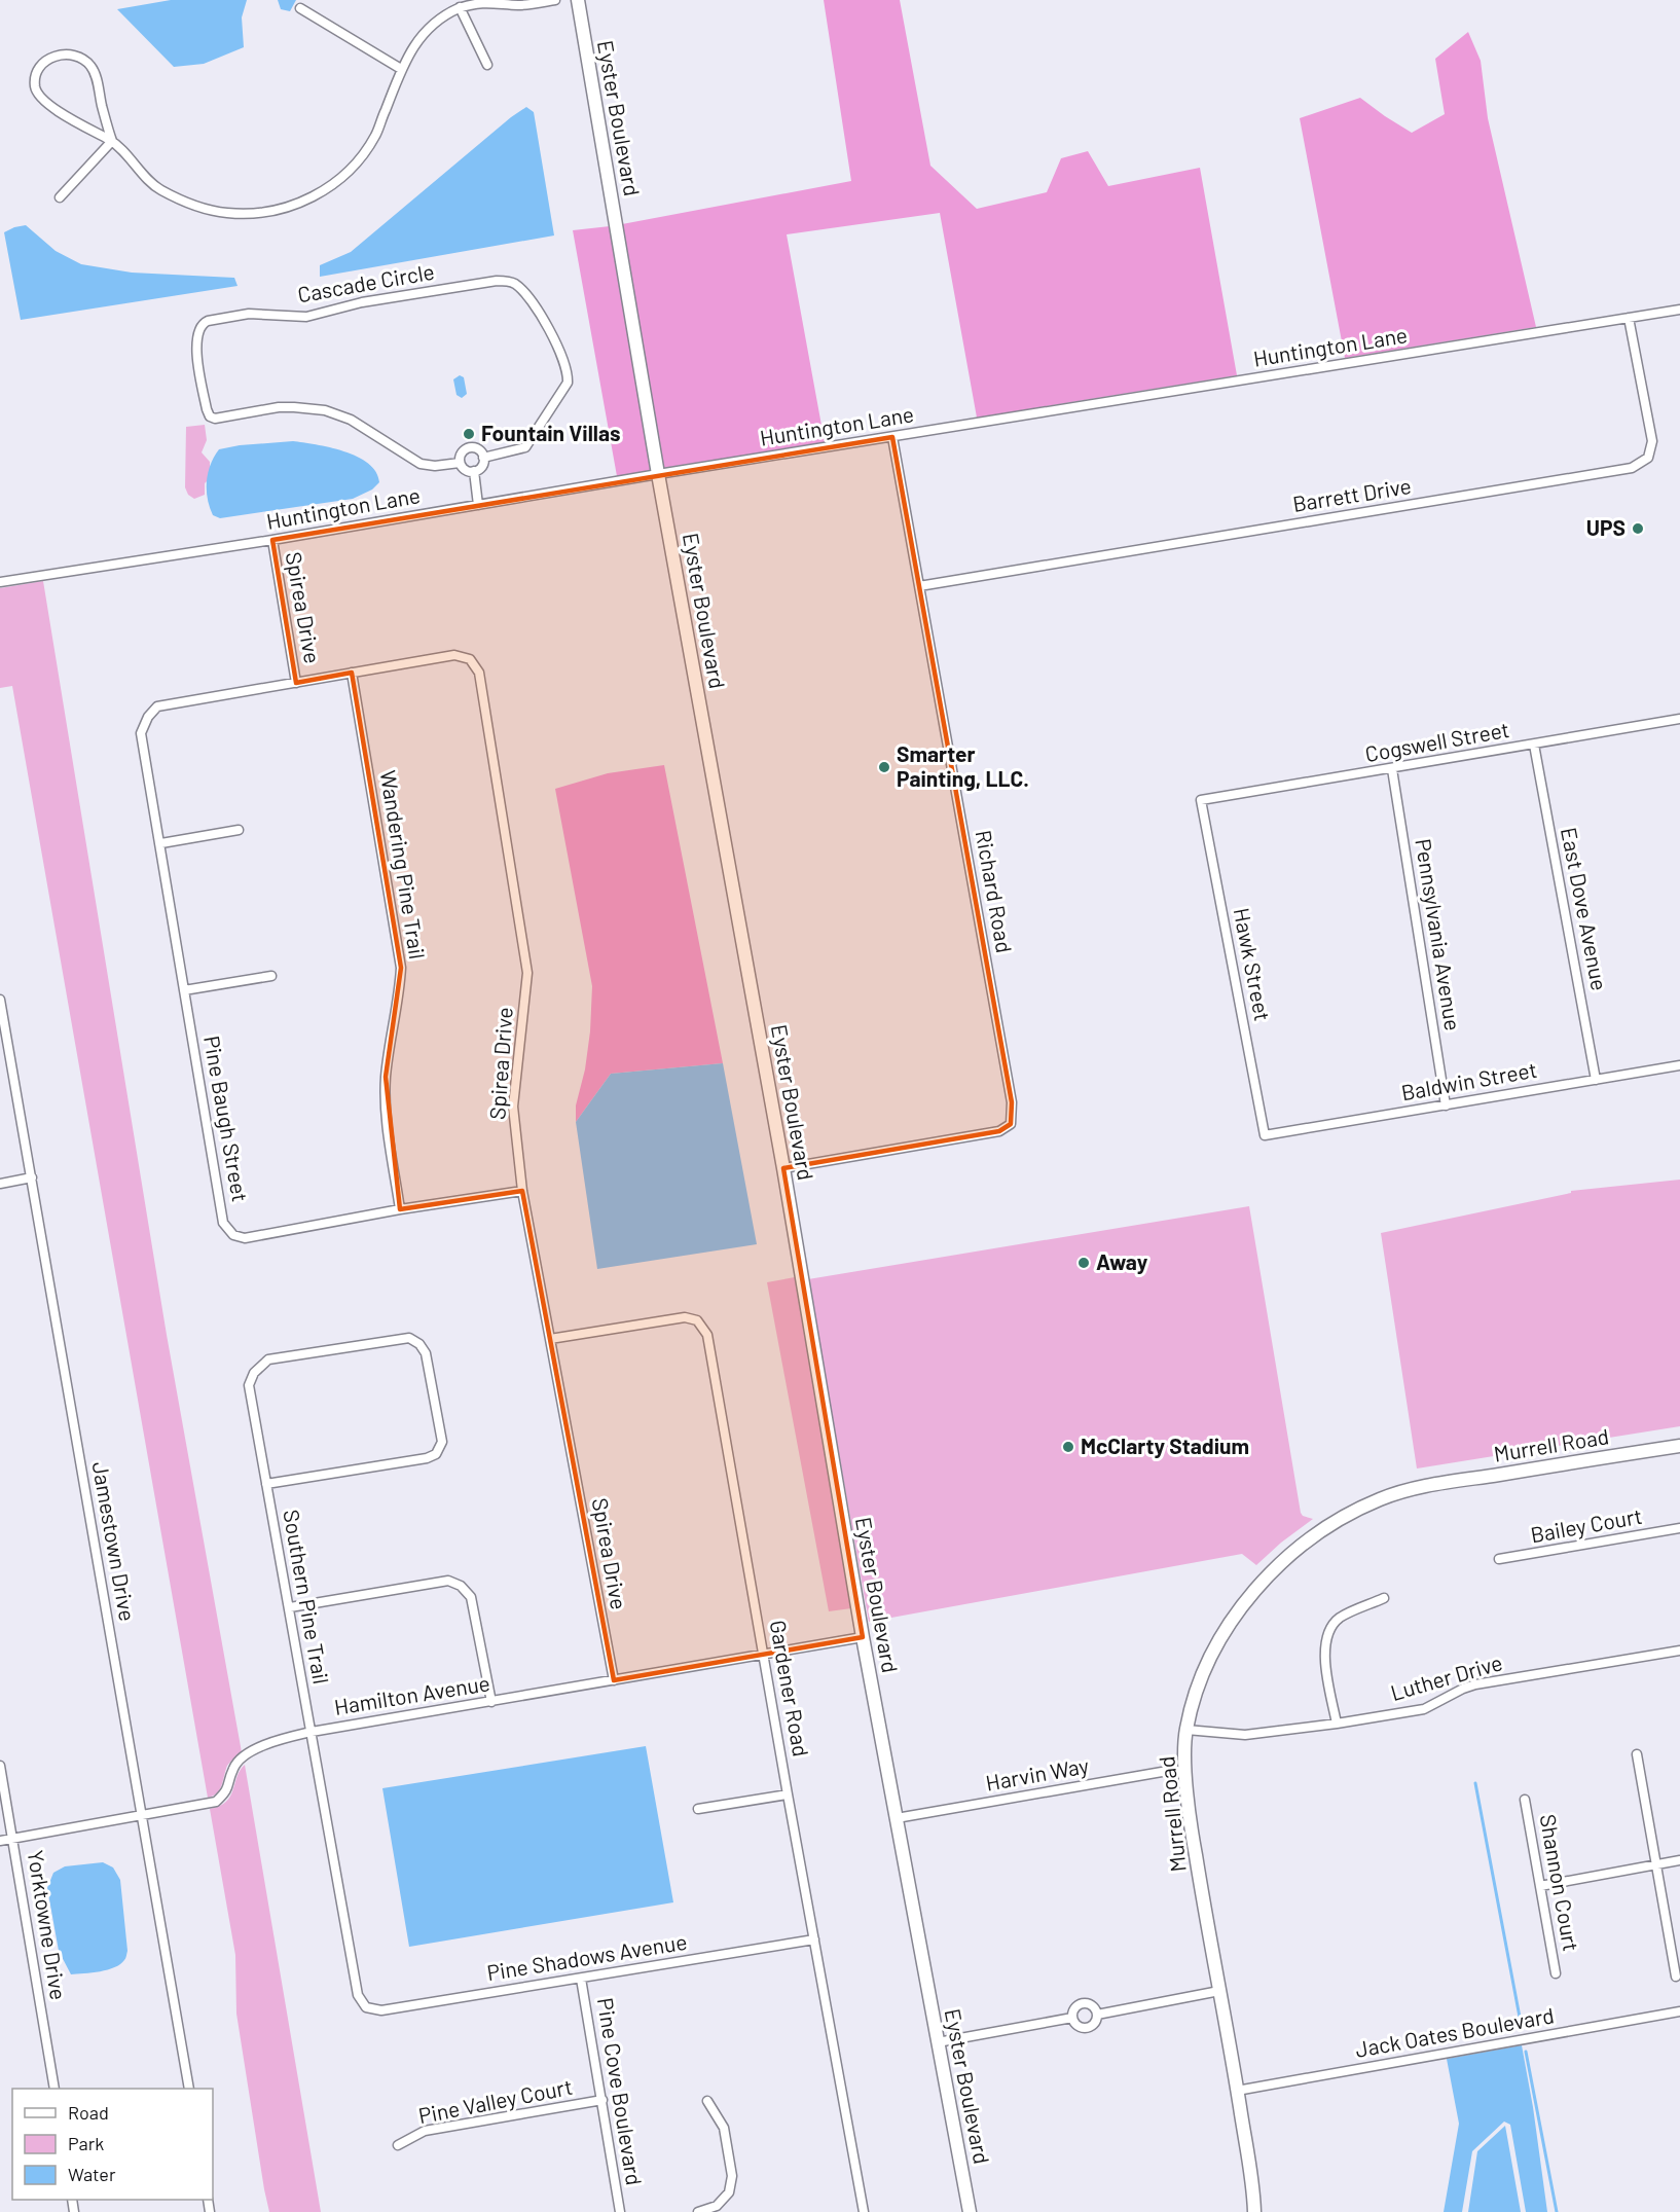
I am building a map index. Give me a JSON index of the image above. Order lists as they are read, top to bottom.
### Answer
{
  "streets": {
    "street": [
      "Eyster Boulevard",
      "Cascade Circle",
      "Huntington Lane",
      "Barrett Drive",
      "Spirea Drive",
      "Cogswell Street",
      "Wandering Pine Trail",
      "Richard Road",
      "East Dove Avenue",
      "Pennsylvania Avenue",
      "Hawk Street",
      "Baldwin Street",
      "Pine Baugh Street",
      "Murrell Road",
      "Bailey Court",
      "Jamestown Drive",
      "Southern Pine Trail",
      "Luther Drive",
      "Gardener Road",
      "Hamilton Avenue",
      "Harvin Way",
      "Shannon Court",
      "Yorktowne Drive",
      "Pine Shadows Avenue",
      "Jack Oates Boulevard",
      "Pine Cove Boulevard",
      "Pine Valley Court"
    ]
  },
  "crossings": [
    ["Eyster Boulevard", "Huntington Lane"],
    ["Eyster Boulevard", "Richard Road"],
    ["Eyster Boulevard", "Hamilton Avenue"],
    ["Eyster Boulevard", "Harvin Way"],
    ["Huntington Lane", "Barrett Drive"],
    ["Huntington Lane", "Spirea Drive"],
    ["Huntington Lane", "Richard Road"],
    ["Barrett Drive", "Richard Road"],
    ["Spirea Drive", "Wandering Pine Trail"],
    ["Spirea Drive", "Pine Baugh Street"],
    ["Spirea Drive", "Gardener Road"],
    ["Spirea Drive", "Hamilton Avenue"],
    ["Cogswell Street", "East Dove Avenue"],
    ["Cogswell Street", "Pennsylvania Avenue"],
    ["Cogswell Street", "Hawk Street"],
    ["Wandering Pine Trail", "Pine Baugh Street"],
    ["East Dove Avenue", "Baldwin Street"],
    ["Pennsylvania Avenue", "Baldwin Street"],
    ["Hawk Street", "Baldwin Street"],
    ["Murrell Road", "Luther Drive"],
    ["Murrell Road", "Harvin Way"],
    ["Murrell Road", "Jack Oates Boulevard"],
    ["Jamestown Drive", "Hamilton Avenue"],
    ["Southern Pine Trail", "Hamilton Avenue"],
    ["Southern Pine Trail", "Pine Shadows Avenue"],
    ["Gardener Road", "Hamilton Avenue"],
    ["Gardener Road", "Pine Shadows Avenue"],
    ["Hamilton Avenue", "Yorktowne Drive"],
    ["Pine Shadows Avenue", "Pine Cove Boulevard"],
    ["Pine Cove Boulevard", "Pine Valley Court"]
  ],
  "places": [
    "Fountain Villas",
    "UPS",
    "Smarter Painting, LLC.",
    "Away",
    "McClarty Stadium"
  ],
  "legend": ["Road", "Park", "Water"]
}
